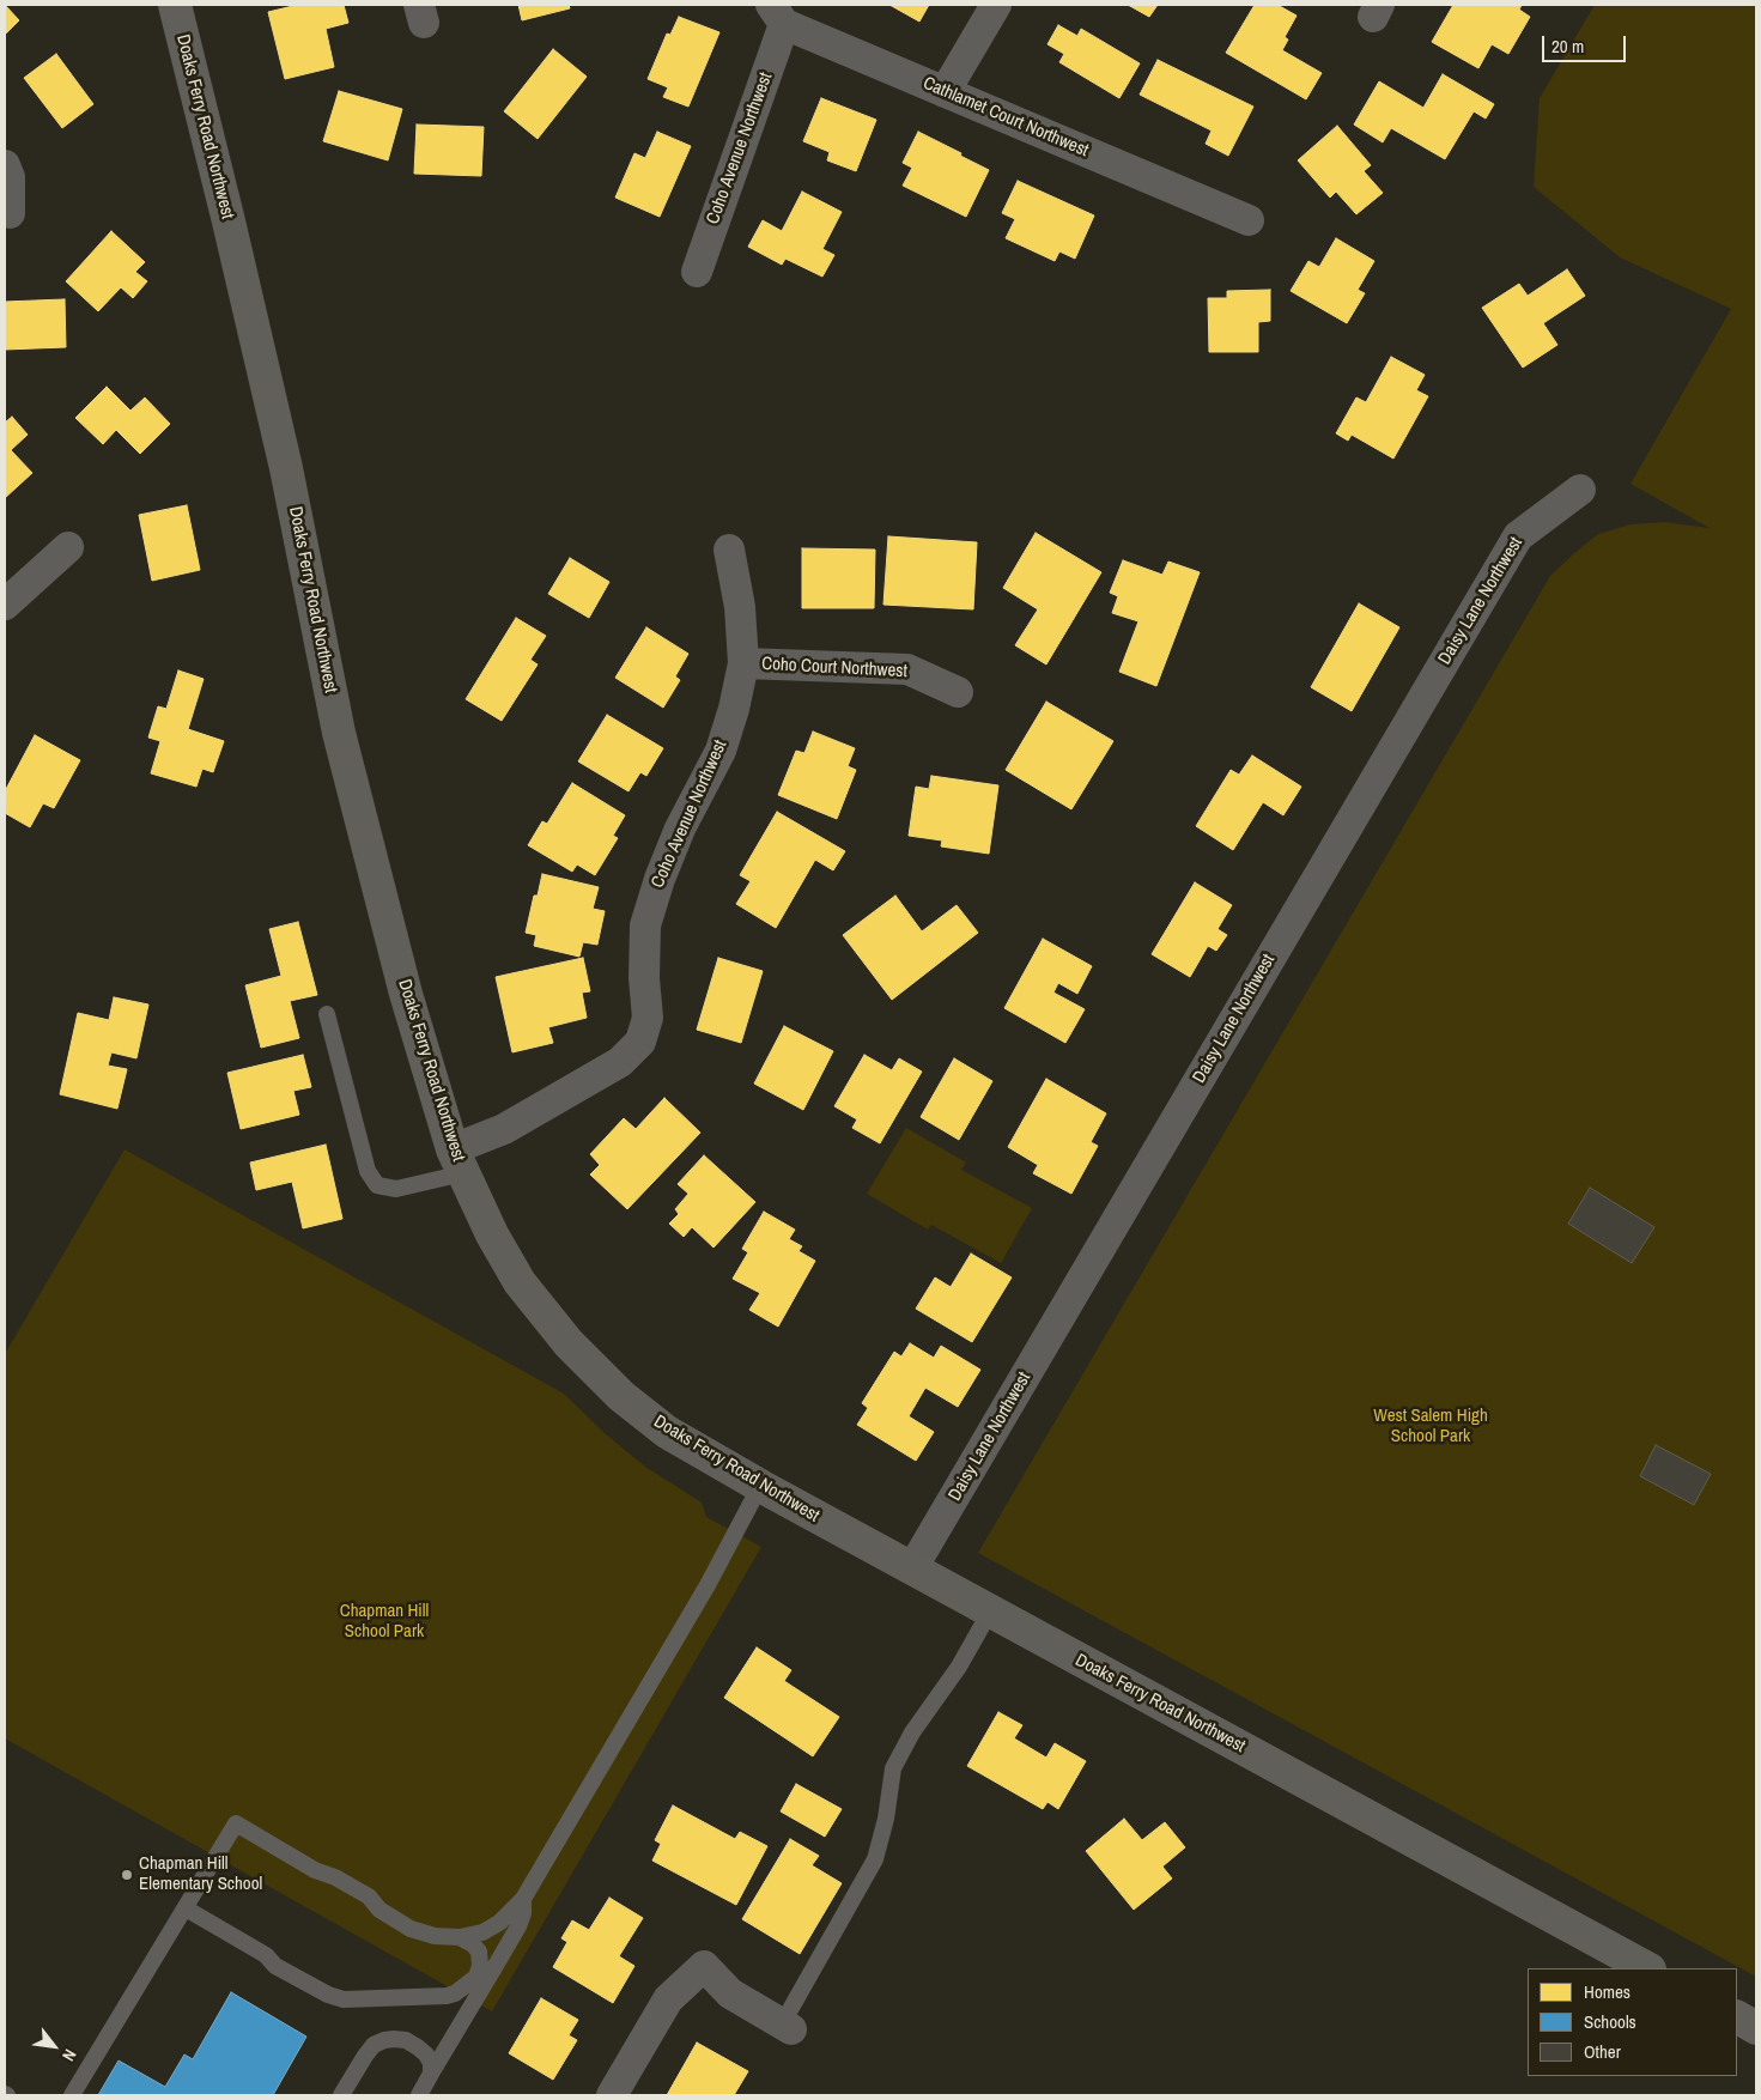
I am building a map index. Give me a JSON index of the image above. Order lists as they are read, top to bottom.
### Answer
{
  "streets": {
    "main road": ["Doaks Ferry Road Northwest"],
    "street": [
      "Cathlamet Court Northwest",
      "Coho Avenue Northwest",
      "Daisy Lane Northwest",
      "Coho Court Northwest"
    ]
  },
  "crossings": [
    ["Cathlamet Court Northwest", "Coho Avenue Northwest"],
    ["Doaks Ferry Road Northwest", "Coho Avenue Northwest"],
    ["Doaks Ferry Road Northwest", "Daisy Lane Northwest"],
    ["Coho Avenue Northwest", "Coho Court Northwest"]
  ],
  "parks": ["West Salem High School Park", "Chapman Hill School Park"],
  "places": ["Chapman Hill Elementary School"],
  "legend": ["Homes", "Schools", "Other"],
  "scale_bar": "20 m",
  "north": "bottom right"
}
